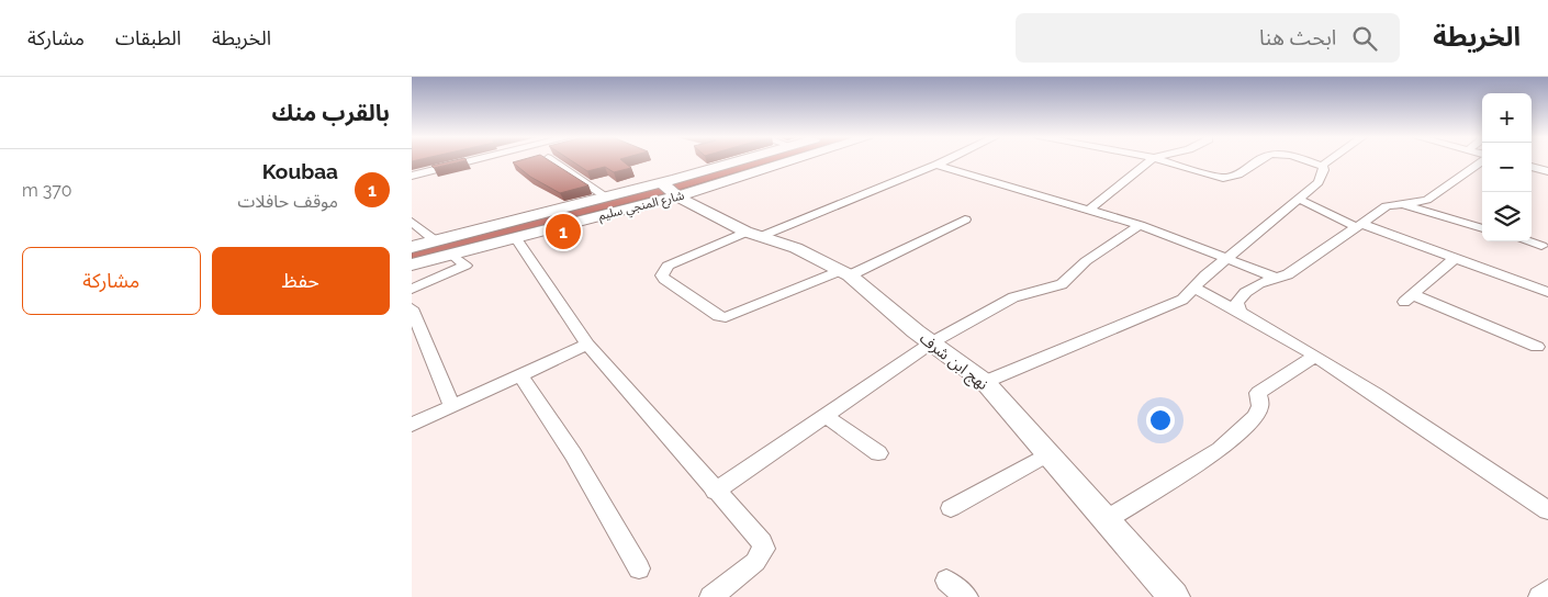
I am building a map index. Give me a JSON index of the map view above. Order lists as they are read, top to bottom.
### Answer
{
  "streets": {
    "main road": ["شارع المنجي سليم", "نهج ابن شرف"]
  },
  "crossings": [
    ["شارع المنجي سليم", "نهج ابن شرف"]
  ],
  "page": {
    "header": "الخريطة",
    "search": "ابحث هنا",
    "nav": ["الخريطة", "الطبقات", "مشاركة"],
    "heading": "بالقرب منك",
    "map_buttons": ["+", "−"],
    "list": [
      {
        "mark": "1",
        "name": "Koubaa",
        "note": "موقف حافلات",
        "value": "370 m"
      }
    ],
    "pins": "1",
    "buttons": ["حفظ", "مشاركة"]
  }
}
